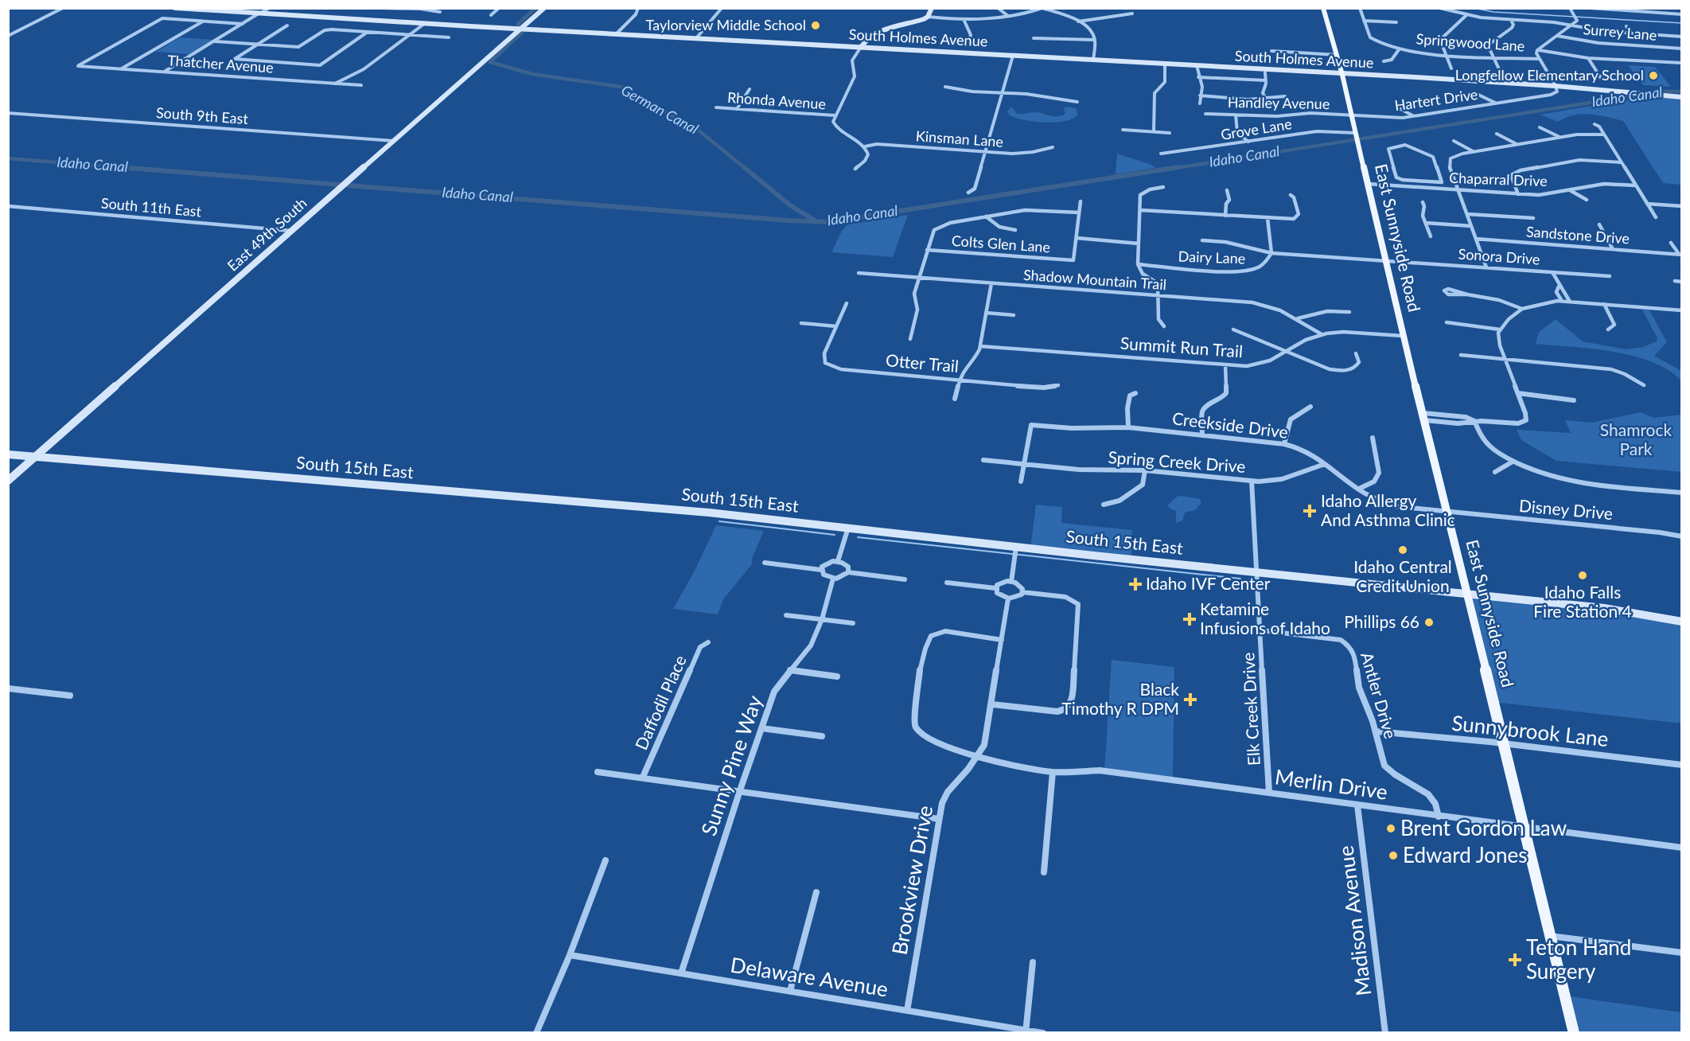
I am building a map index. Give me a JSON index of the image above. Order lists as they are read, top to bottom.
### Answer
{
  "streets": {
    "main road": ["East Sunnyside Road"],
    "street": [
      "Surrey Lane",
      "South Holmes Avenue",
      "Springwood Lane",
      "Thatcher Avenue",
      "Hartert Drive",
      "Rhonda Avenue",
      "Handley Avenue",
      "South 9th East",
      "Grove Lane",
      "Kinsman Lane",
      "Chaparral Drive",
      "South 11th East",
      "East 49th South",
      "Sandstone Drive",
      "Colts Glen Lane",
      "Sonora Drive",
      "Dairy Lane",
      "Shadow Mountain Trail",
      "Summit Run Trail",
      "Otter Trail",
      "Creekside Drive",
      "Spring Creek Drive",
      "South 15th East",
      "Disney Drive",
      "Antler Drive",
      "Daffodil Place",
      "Elk Creek Drive",
      "Sunnybrook Lane",
      "Sunny Pine Way",
      "Merlin Drive",
      "Brookview Drive",
      "Madison Avenue",
      "Delaware Avenue"
    ]
  },
  "crossings": [
    ["South Holmes Avenue", "Hartert Drive"],
    ["South Holmes Avenue", "East 49th South"],
    ["South Holmes Avenue", "East Sunnyside Road"],
    ["Hartert Drive", "Handley Avenue"],
    ["Hartert Drive", "East Sunnyside Road"],
    ["Handley Avenue", "East Sunnyside Road"],
    ["South 9th East", "East 49th South"],
    ["Grove Lane", "East Sunnyside Road"],
    ["Chaparral Drive", "East Sunnyside Road"],
    ["South 11th East", "East 49th South"],
    ["East 49th South", "South 15th East"],
    ["East Sunnyside Road", "Sonora Drive"],
    ["East Sunnyside Road", "Summit Run Trail"],
    ["East Sunnyside Road", "Creekside Drive"],
    ["East Sunnyside Road", "South 15th East"],
    ["East Sunnyside Road", "Disney Drive"],
    ["East Sunnyside Road", "Sunnybrook Lane"],
    ["East Sunnyside Road", "Merlin Drive"],
    ["Sonora Drive", "Dairy Lane"],
    ["Shadow Mountain Trail", "Summit Run Trail"],
    ["Creekside Drive", "Spring Creek Drive"],
    ["Creekside Drive", "Disney Drive"],
    ["Spring Creek Drive", "Elk Creek Drive"],
    ["South 15th East", "Elk Creek Drive"],
    ["Antler Drive", "Elk Creek Drive"],
    ["Antler Drive", "Sunnybrook Lane"],
    ["Antler Drive", "Merlin Drive"],
    ["Elk Creek Drive", "Merlin Drive"],
    ["Sunny Pine Way", "Delaware Avenue"],
    ["Merlin Drive", "Brookview Drive"],
    ["Merlin Drive", "Madison Avenue"],
    ["Brookview Drive", "Delaware Avenue"]
  ],
  "water": ["Idaho Canal", "German Canal"],
  "parks": ["Shamrock Park"],
  "places": {
    "other": [
      "Taylorview Middle School",
      "Longfellow Elementary School",
      "Idaho Central Credit Union",
      "Idaho Falls Fire Station 4",
      "Phillips 66",
      "Brent Gordon Law",
      "Edward Jones"
    ],
    "health": [
      "Idaho Allergy And Asthma Clinic",
      "Idaho IVF Center",
      "Ketamine Infusions of Idaho",
      "Black Timothy R DPM",
      "Teton Hand Surgery"
    ]
  }
}
